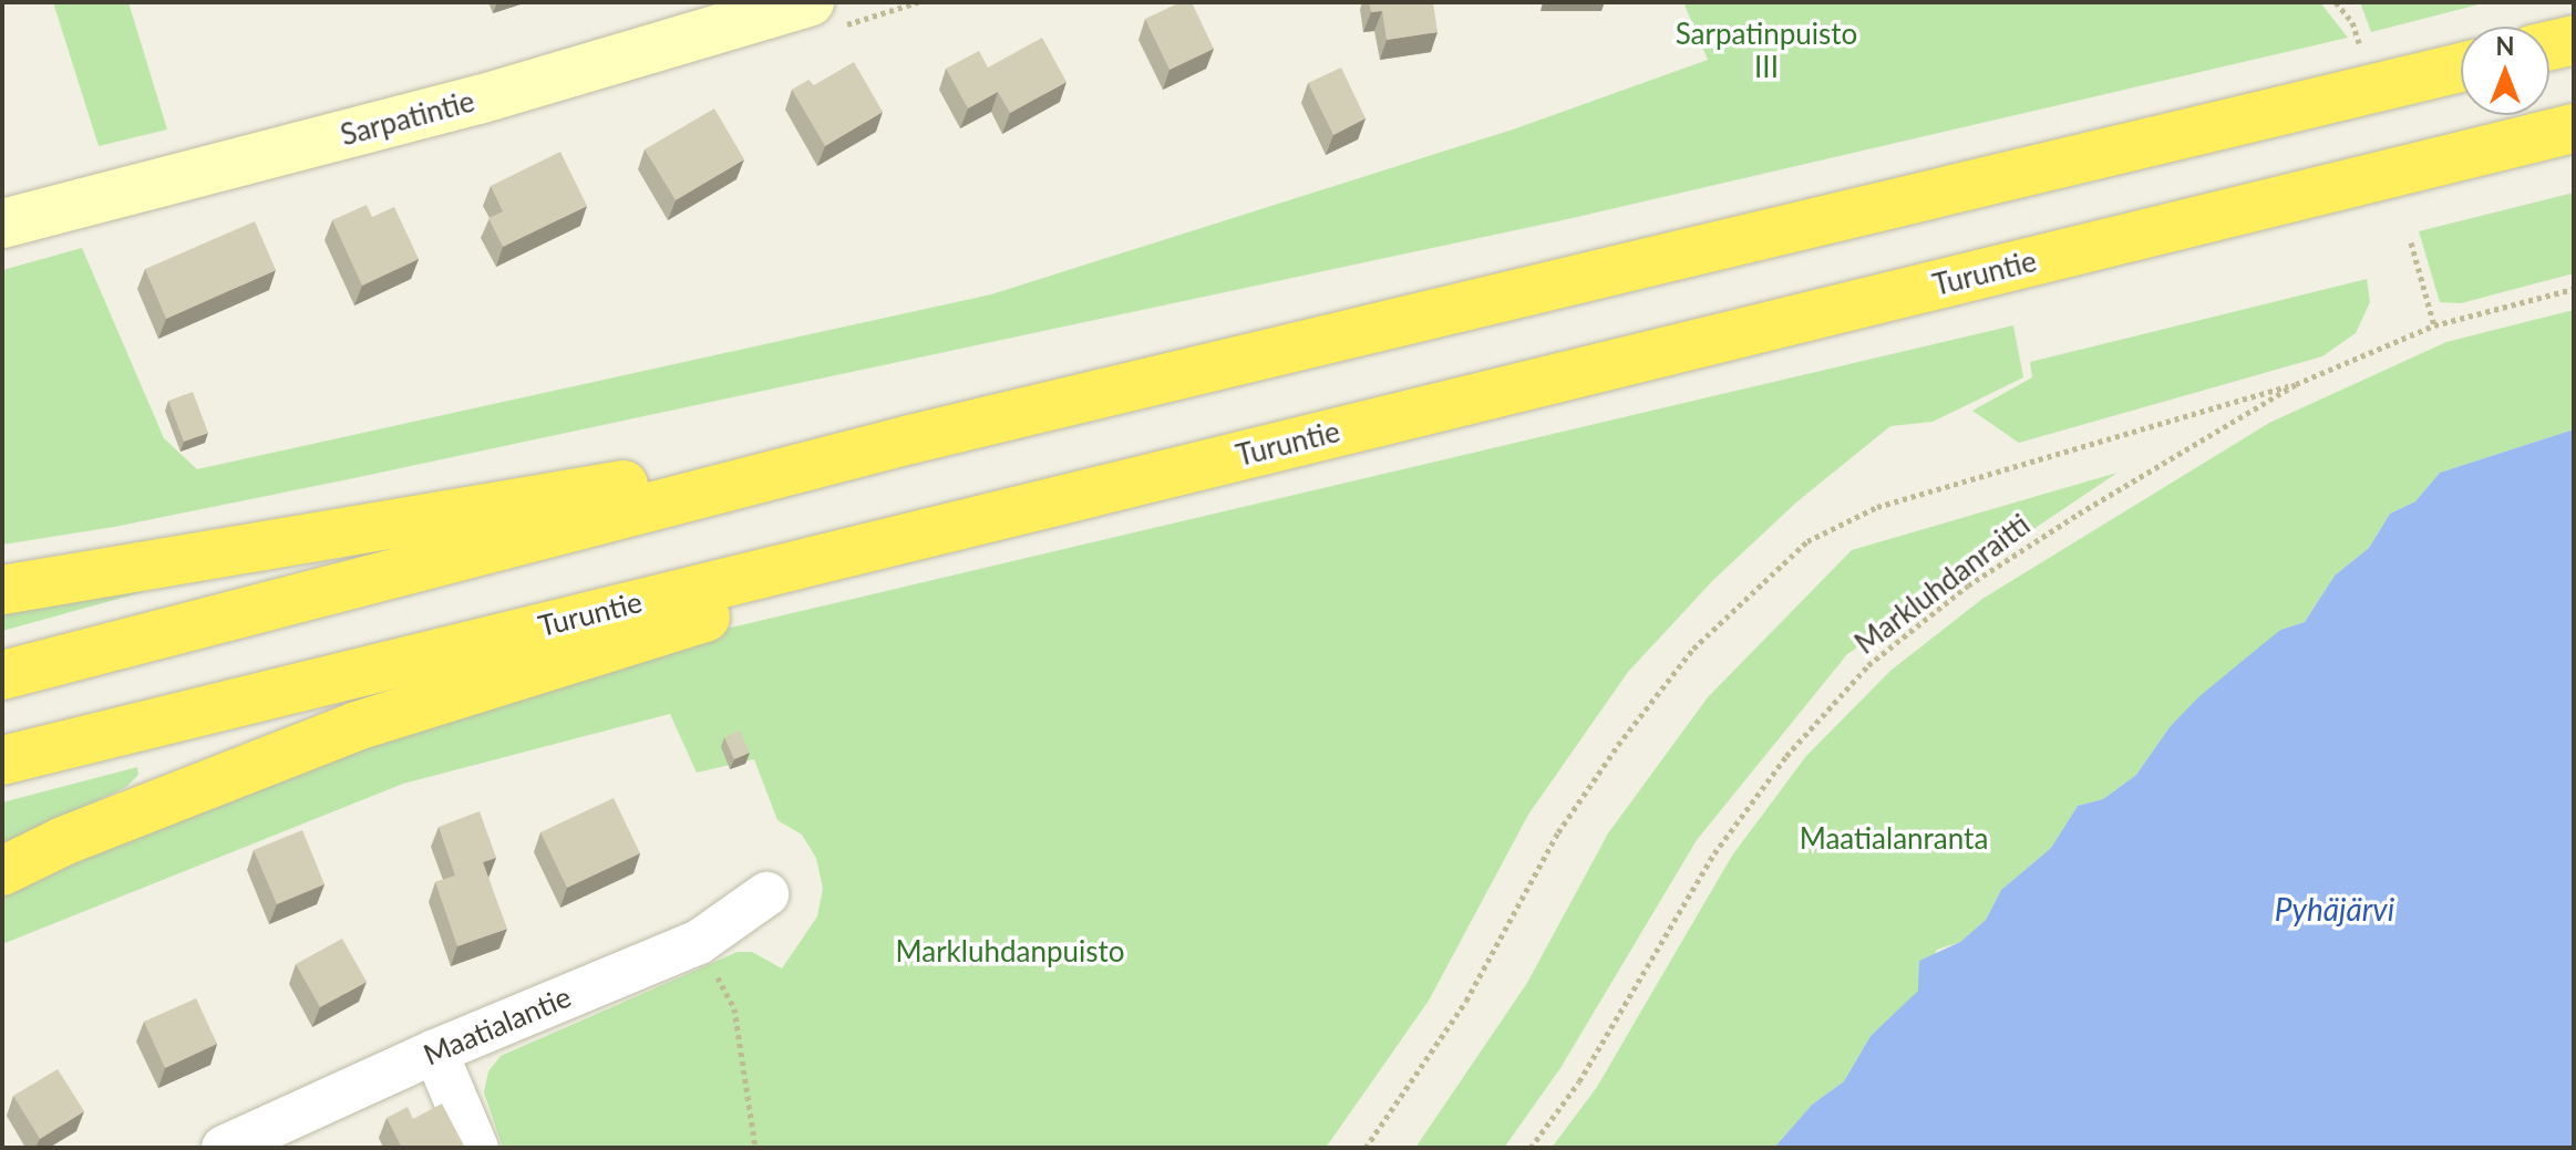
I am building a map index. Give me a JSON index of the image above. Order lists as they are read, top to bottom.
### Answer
{
  "streets": {
    "highway": ["Turuntie"],
    "main road": ["Sarpatintie"],
    "street": ["Maatialantie"],
    "path": ["Markluhdanraitti"]
  },
  "water": ["Pyhäjärvi"],
  "parks": ["Sarpatinpuisto III", "Maatialanranta", "Markluhdanpuisto"],
  "north": "top"
}
